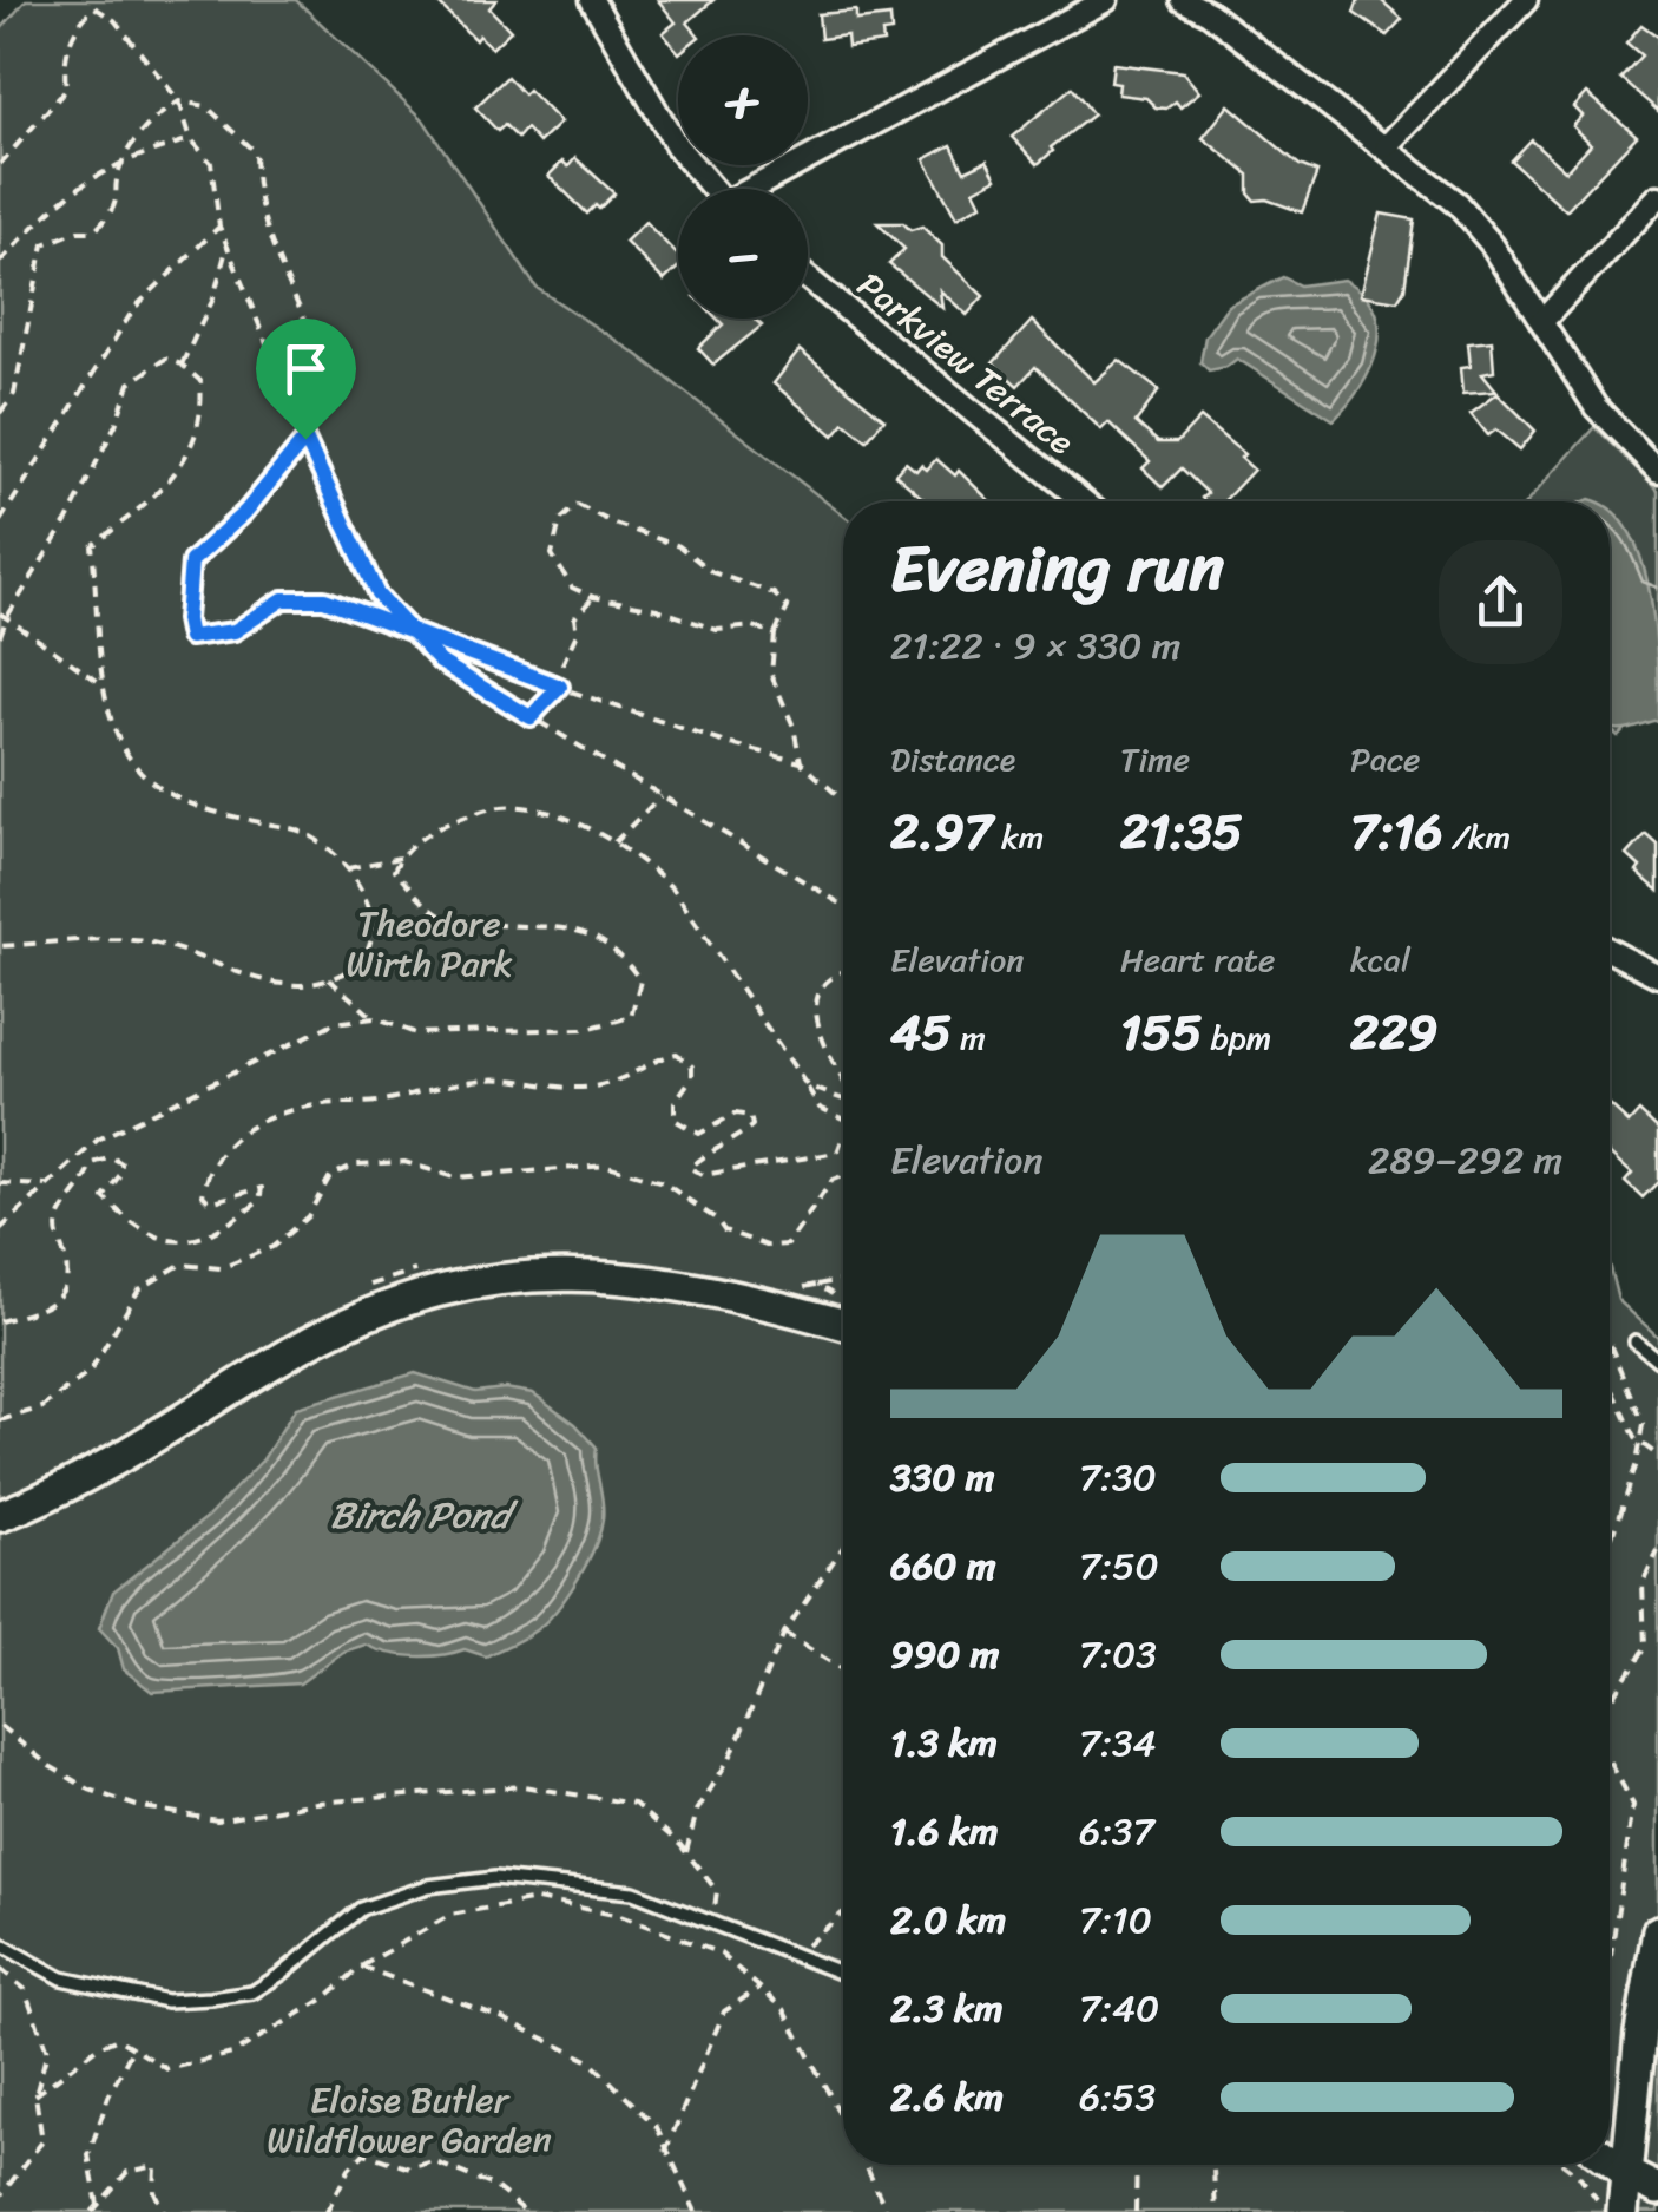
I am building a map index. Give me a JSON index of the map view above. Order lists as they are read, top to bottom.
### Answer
{
  "streets": {
    "street": ["Parkview Terrace"]
  },
  "water": ["Birch Pond"],
  "parks": ["Theodore Wirth Park", "Eloise Butler Wildflower Garden"],
  "page": {
    "map_buttons": ["+", "−"],
    "heading": ["Evening run", "21:22 · 9 × 330 m"],
    "stats": [
      ["Distance", "2.97 km"],
      ["Time", "21:35"],
      ["Pace", "7:16 /km"],
      ["Elevation", "45 m"],
      ["Heart rate", "155 bpm"],
      ["kcal", "229"]
    ],
    "chart": ["Elevation", "289–292 m"],
    "list": [
      {
        "name": "330 m",
        "note": "7:30"
      },
      {
        "name": "660 m",
        "note": "7:50"
      },
      {
        "name": "990 m",
        "note": "7:03"
      },
      {
        "name": "1.3 km",
        "note": "7:34"
      },
      {
        "name": "1.6 km",
        "note": "6:37"
      },
      {
        "name": "2.0 km",
        "note": "7:10"
      },
      {
        "name": "2.3 km",
        "note": "7:40"
      },
      {
        "name": "2.6 km",
        "note": "6:53"
      }
    ]
  }
}
